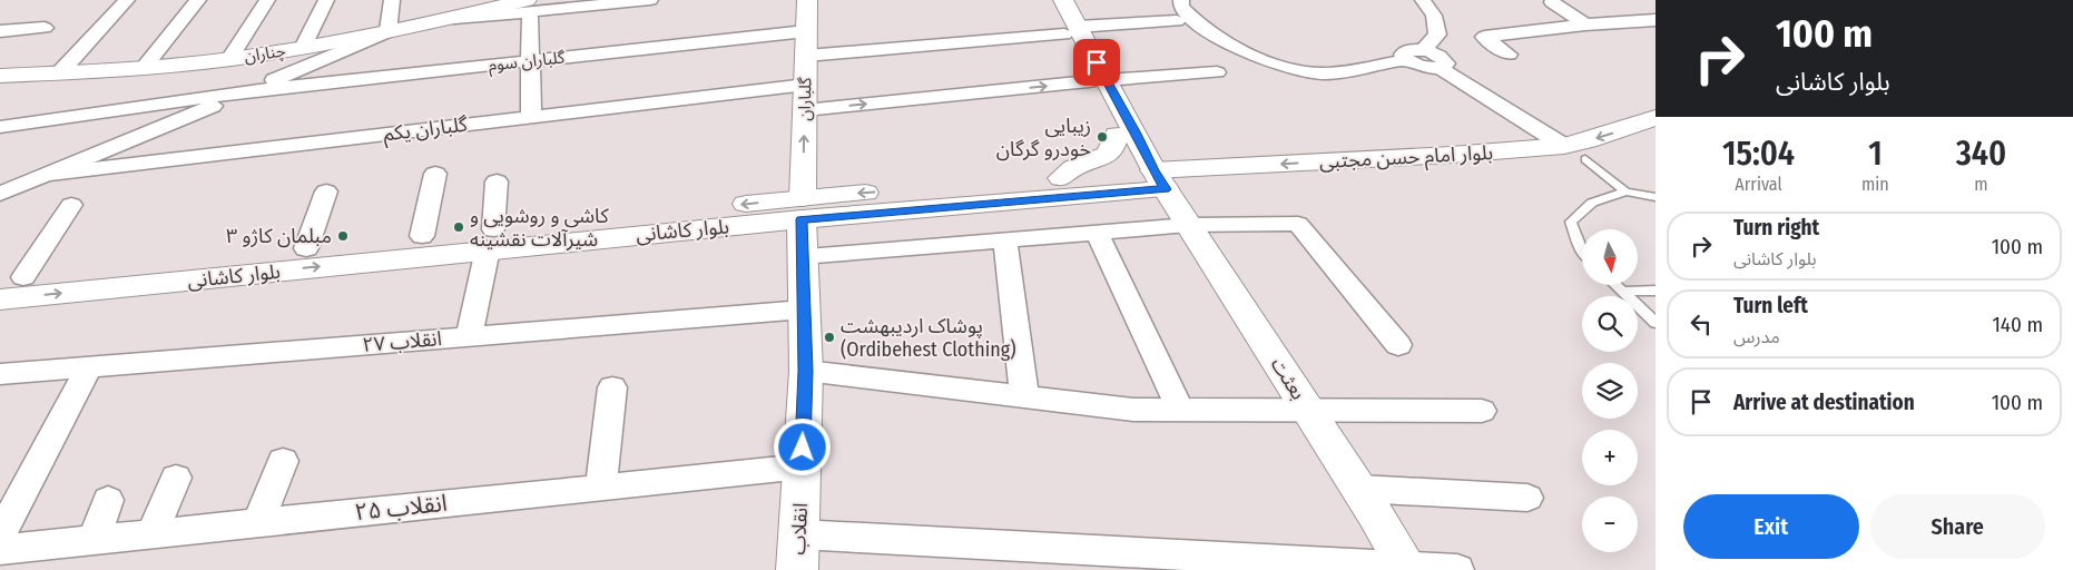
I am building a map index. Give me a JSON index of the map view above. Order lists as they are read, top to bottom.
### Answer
{
  "streets": {
    "main road": [
      "چناران",
      "گلباران",
      "بلوار امام حسن مجتبی",
      "بلوار کاشانی",
      "بعثت",
      "انقلاب"
    ],
    "street": [
      "گلباران سوم",
      "گلباران یکم",
      "انقلاب ۲۷",
      "انقلاب ۲۵"
    ]
  },
  "crossings": [
    ["گلباران سوم", "گلباران"],
    ["گلباران", "گلباران یکم"],
    ["گلباران", "بلوار کاشانی"],
    ["گلباران", "انقلاب"],
    ["بلوار امام حسن مجتبی", "بلوار کاشانی"],
    ["بلوار امام حسن مجتبی", "بعثت"],
    ["بلوار کاشانی", "بعثت"],
    ["بلوار کاشانی", "انقلاب"],
    ["انقلاب ۲۷", "انقلاب"],
    ["انقلاب ۲۵", "انقلاب"]
  ],
  "one_way": ["گلباران"],
  "places": [
    "زیبایی خودرو گرگان",
    "کاشی و روشویی و شیرآلات نقشینه",
    "مبلمان کاژو ۳",
    "پوشاک اردیبهشت (Ordibehest Clothing)"
  ],
  "north": "bottom",
  "page": {
    "turn": ["100 m", "بلوار کاشانی"],
    "eta": [
      "15:04",
      "Arrival",
      "1",
      "min",
      "340",
      "m"
    ],
    "list": [
      {
        "name": "Turn right",
        "note": "بلوار کاشانی",
        "value": "100 m"
      },
      {
        "name": "Turn left",
        "note": "مدرس",
        "value": "140 m"
      },
      {
        "name": "Arrive at destination",
        "value": "100 m"
      }
    ],
    "map_buttons": ["+", "−"],
    "buttons": ["Exit", "Share"]
  }
}
